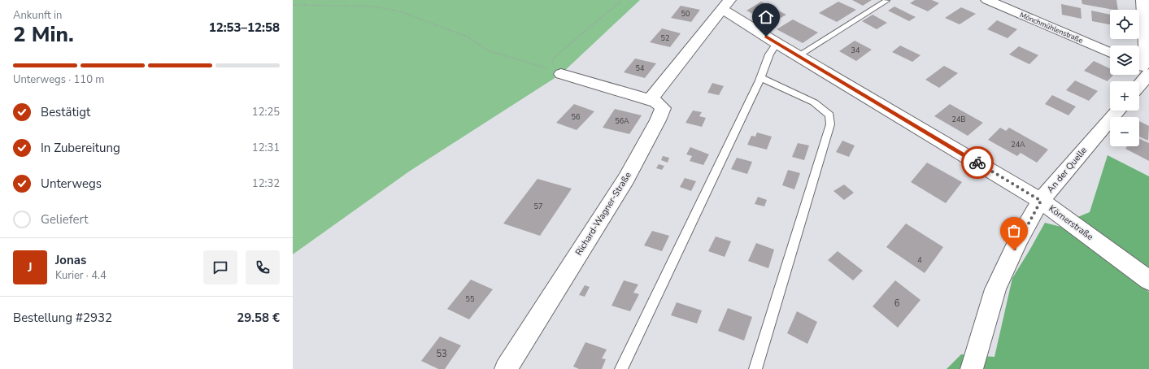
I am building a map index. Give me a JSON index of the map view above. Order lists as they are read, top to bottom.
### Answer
{
  "streets": {
    "street": [
      "Mönchmühlenstraße",
      "An der Quelle",
      "Richard-Wagner-Straße",
      "Körnerstraße"
    ]
  },
  "crossings": [
    ["An der Quelle", "Körnerstraße"]
  ],
  "house_numbers": [
    "50",
    "52",
    "34",
    "54",
    "56",
    "24B",
    "56A",
    "24A",
    "57",
    "4",
    "55",
    "6",
    "53"
  ],
  "page": {
    "heading": ["2 Min.", "Ankunft in", "12:53–12:58"],
    "panel": [
      "Jonas",
      "Kurier · 4.4",
      "Bestellung #2932",
      "29.58 €"
    ],
    "map_buttons": ["+", "−"],
    "bar": "Unterwegs · 110 m",
    "list": [
      ["Bestätigt", "12:25"],
      ["In Zubereitung", "12:31"],
      ["Unterwegs", "12:32"],
      "Geliefert"
    ],
    "round": "J"
  }
}
